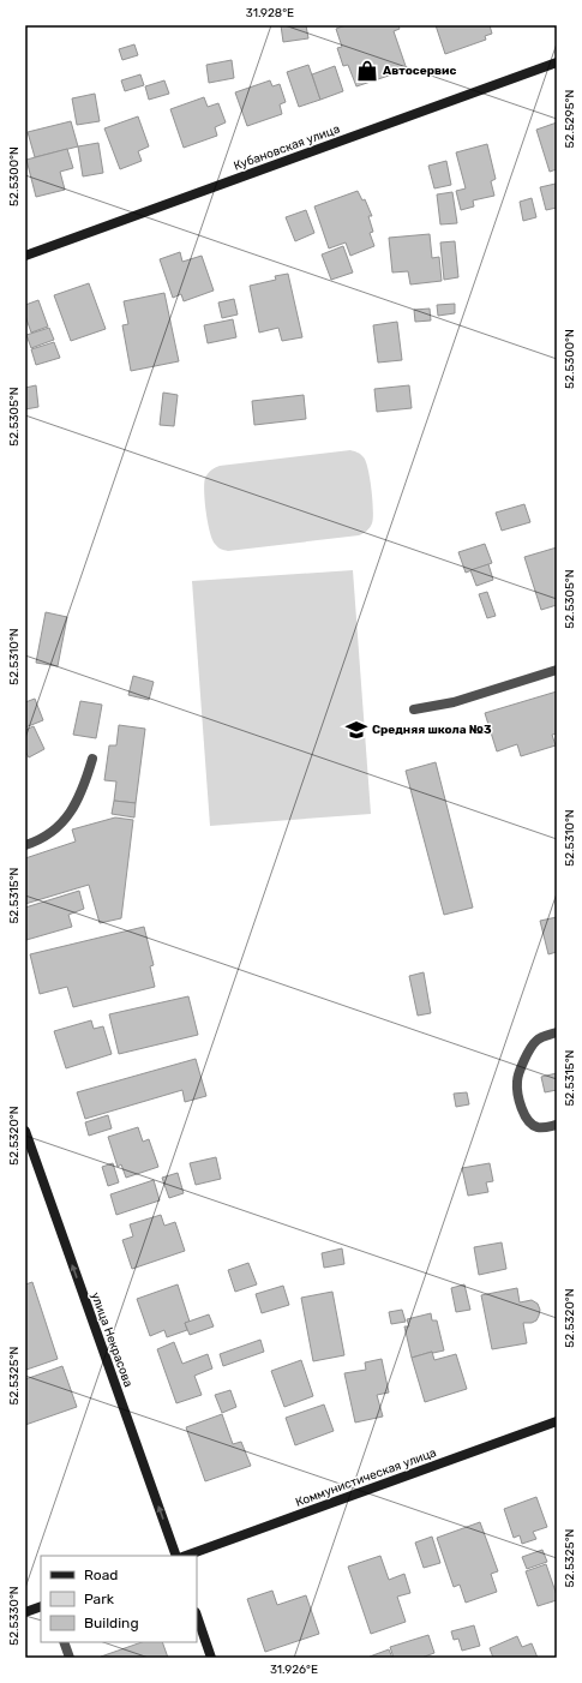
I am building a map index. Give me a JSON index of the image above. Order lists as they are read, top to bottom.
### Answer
{
  "streets": {
    "street": ["Кубановская улица", "улица Некрасова", "Коммунистическая улица"]
  },
  "one_way": ["улица Некрасова"],
  "places": {
    "shop": ["Автосервис"],
    "school or university": ["Средняя школа №3"]
  },
  "legend": ["Road", "Park", "Building"],
  "coordinates": [
    "31.928°E",
    "52.5295°N",
    "52.5300°N",
    "52.5305°N",
    "52.5310°N",
    "52.5315°N",
    "52.5320°N",
    "52.5325°N",
    "52.5330°N",
    "31.926°E"
  ]
}
